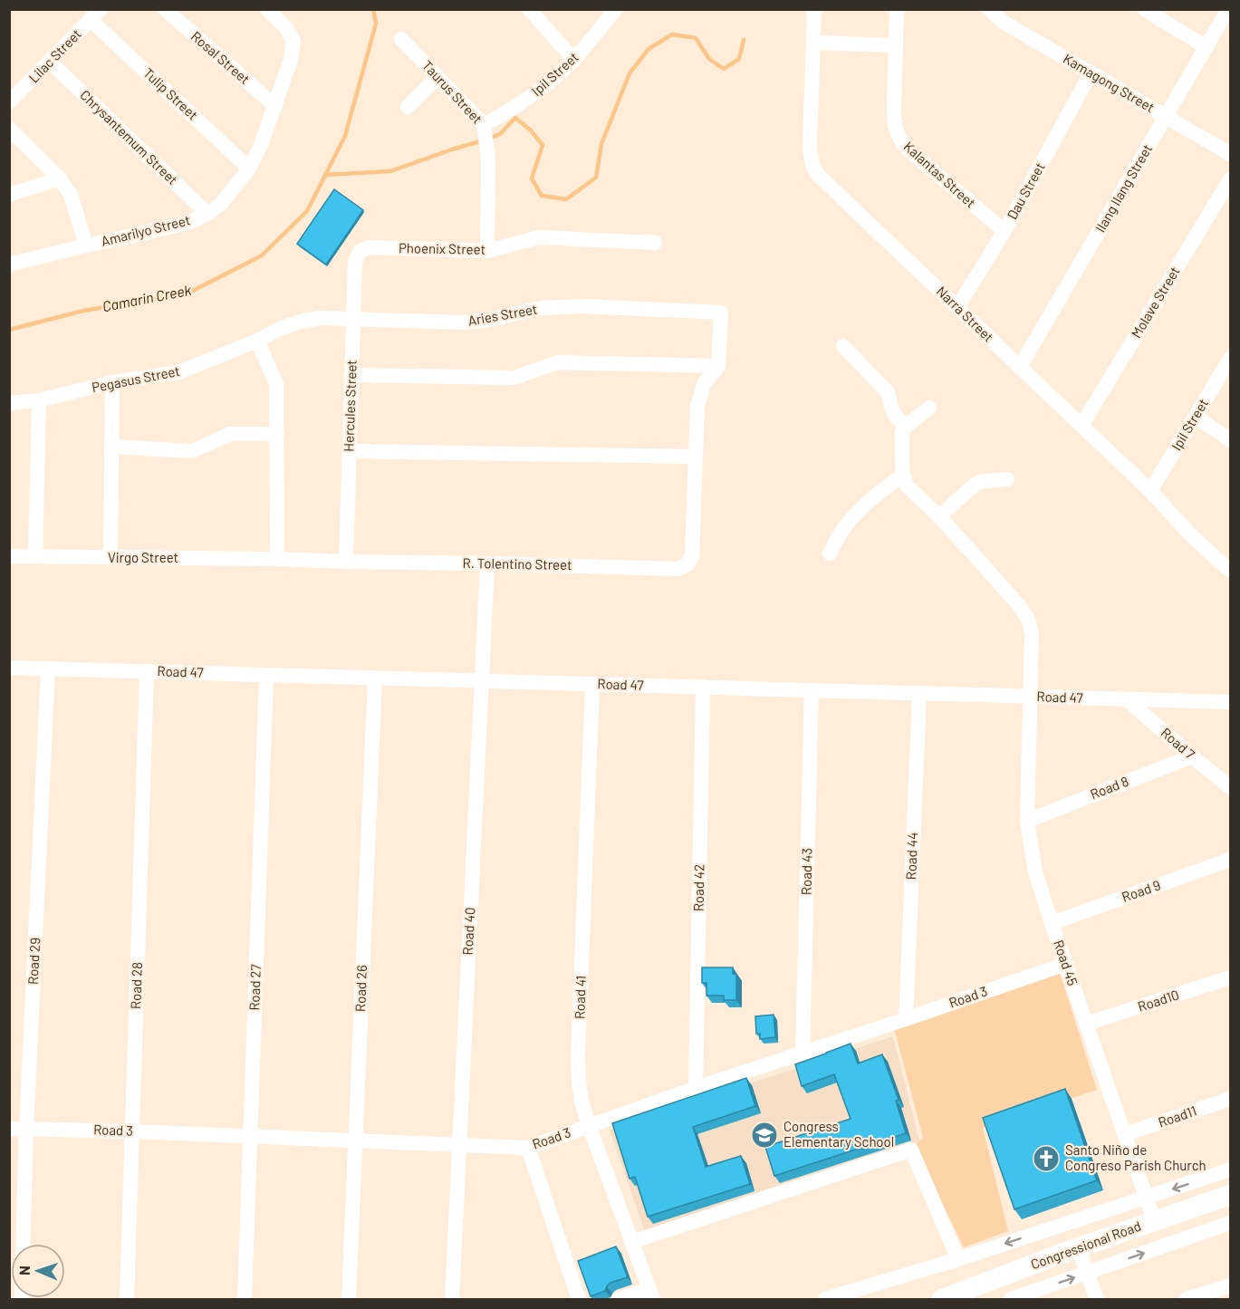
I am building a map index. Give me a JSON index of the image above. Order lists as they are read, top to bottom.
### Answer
{
  "streets": {
    "main road": ["Congressional Road"],
    "street": [
      "Lilac Street",
      "Rosal Street",
      "Ipil Street",
      "Kamagong Street",
      "Taurus Street",
      "Tulip Street",
      "Chrysantemum Street",
      "Kalantas Street",
      "Ilang Ilang Street",
      "Dau Street",
      "Amarilyo Street",
      "Phoenix Street",
      "Molave Street",
      "Narra Street",
      "Aries Street",
      "Pegasus Street",
      "Hercules Street",
      "Virgo Street",
      "R. Tolentino Street",
      "Road 47",
      "Road 7",
      "Road 8",
      "Road 44",
      "Road 43",
      "Road 42",
      "Road 9",
      "Road 40",
      "Road 29",
      "Road 45",
      "Road 28",
      "Road 27",
      "Road 26",
      "Road 41",
      "Road 3",
      "Road10",
      "Road11"
    ]
  },
  "crossings": [
    ["Lilac Street", "Tulip Street"],
    ["Lilac Street", "Chrysantemum Street"],
    ["Rosal Street", "Amarilyo Street"],
    ["Ipil Street", "Taurus Street"],
    ["Ipil Street", "Narra Street"],
    ["Kamagong Street", "Ilang Ilang Street"],
    ["Kamagong Street", "Dau Street"],
    ["Taurus Street", "Phoenix Street"],
    ["Tulip Street", "Amarilyo Street"],
    ["Chrysantemum Street", "Amarilyo Street"],
    ["Kalantas Street", "Dau Street"],
    ["Ilang Ilang Street", "Narra Street"],
    ["Dau Street", "Narra Street"],
    ["Phoenix Street", "Hercules Street"],
    ["Molave Street", "Narra Street"],
    ["Aries Street", "Pegasus Street"],
    ["Aries Street", "Hercules Street"],
    ["Hercules Street", "Virgo Street"],
    ["Hercules Street", "R. Tolentino Street"],
    ["Virgo Street", "R. Tolentino Street"],
    ["R. Tolentino Street", "Road 40"],
    ["Road 47", "Road 7"],
    ["Road 47", "Road 44"],
    ["Road 47", "Road 43"],
    ["Road 47", "Road 42"],
    ["Road 47", "Road 40"],
    ["Road 47", "Road 29"],
    ["Road 47", "Road 45"],
    ["Road 47", "Road 28"],
    ["Road 47", "Road 27"],
    ["Road 47", "Road 26"],
    ["Road 47", "Road 41"],
    ["Road 7", "Road 8"],
    ["Road 8", "Road 45"],
    ["Road 44", "Road 3"],
    ["Road 43", "Road 3"],
    ["Road 42", "Road 3"],
    ["Road 9", "Road 45"],
    ["Road 40", "Road 3"],
    ["Road 29", "Road 3"],
    ["Road 45", "Road 3"],
    ["Road 45", "Road10"],
    ["Road 45", "Road11"],
    ["Road 45", "Congressional Road"],
    ["Road 28", "Road 3"],
    ["Road 27", "Road 3"],
    ["Road 26", "Road 3"],
    ["Road 41", "Road 3"]
  ],
  "water": ["Camarin Creek"],
  "places": {
    "school or university": ["Congress Elementary School"],
    "church": ["Santo Niño de Congreso Parish Church"]
  },
  "north": "left"
}
